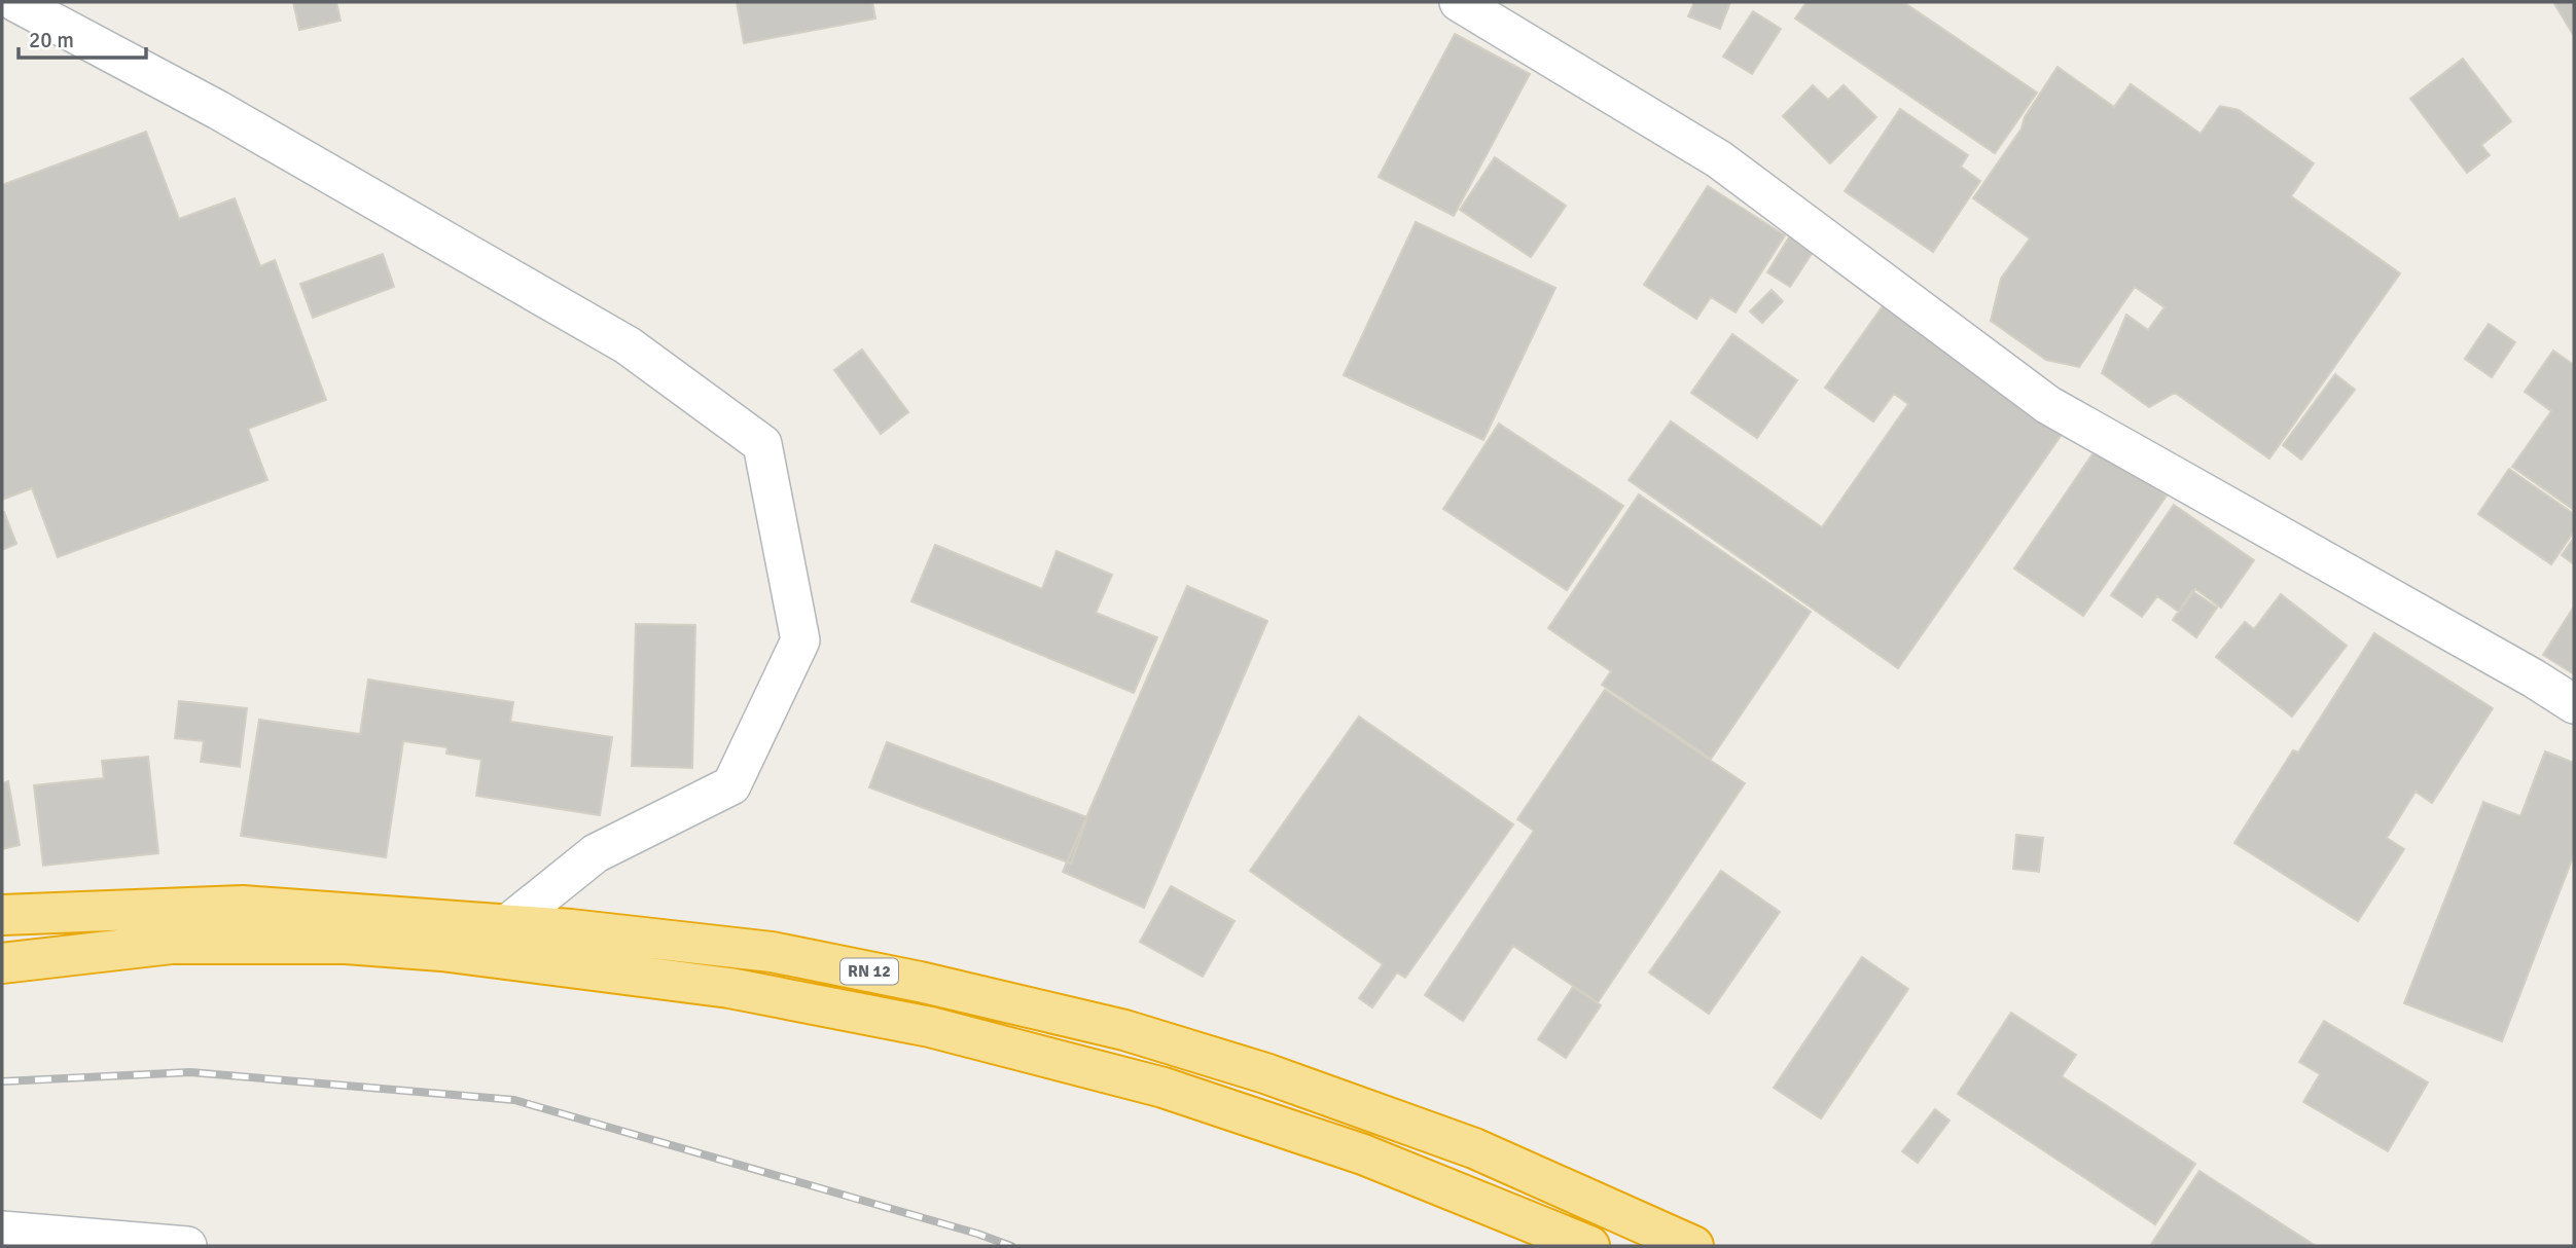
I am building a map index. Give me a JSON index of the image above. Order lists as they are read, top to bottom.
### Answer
{
  "streets": {
    "highway": ["RN 12"]
  },
  "scale_bar": "20 m"
}
